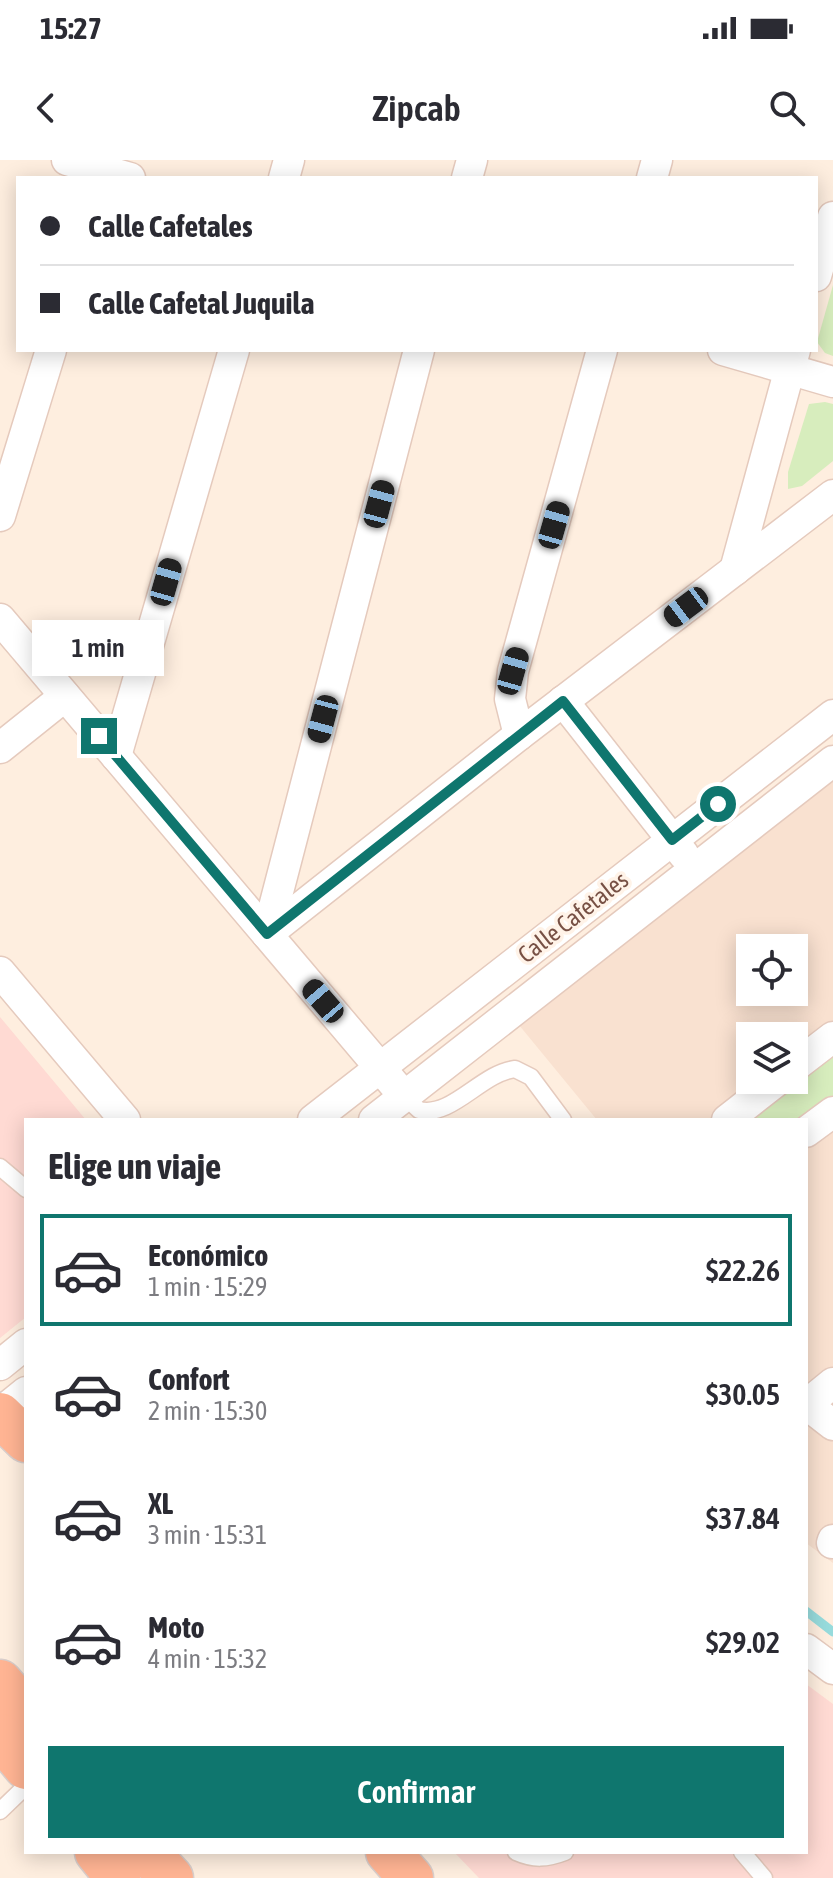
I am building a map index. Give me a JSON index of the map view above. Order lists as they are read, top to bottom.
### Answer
{
  "streets": {
    "street": ["Calle Cafetales"]
  },
  "page": {
    "status": "15:27",
    "header": "Zipcab",
    "banner": ["Calle Cafetales", "Calle Cafetal Juquila"],
    "bubble": "1 min",
    "heading": "Elige un viaje",
    "list": [
      {
        "name": "Económico",
        "note": "1 min · 15:29",
        "value": "$22.26"
      },
      {
        "name": "Confort",
        "note": "2 min · 15:30",
        "value": "$30.05"
      },
      {
        "name": "XL",
        "note": "3 min · 15:31",
        "value": "$37.84"
      },
      {
        "name": "Moto",
        "note": "4 min · 15:32",
        "value": "$29.02"
      }
    ],
    "buttons": "Confirmar"
  }
}
